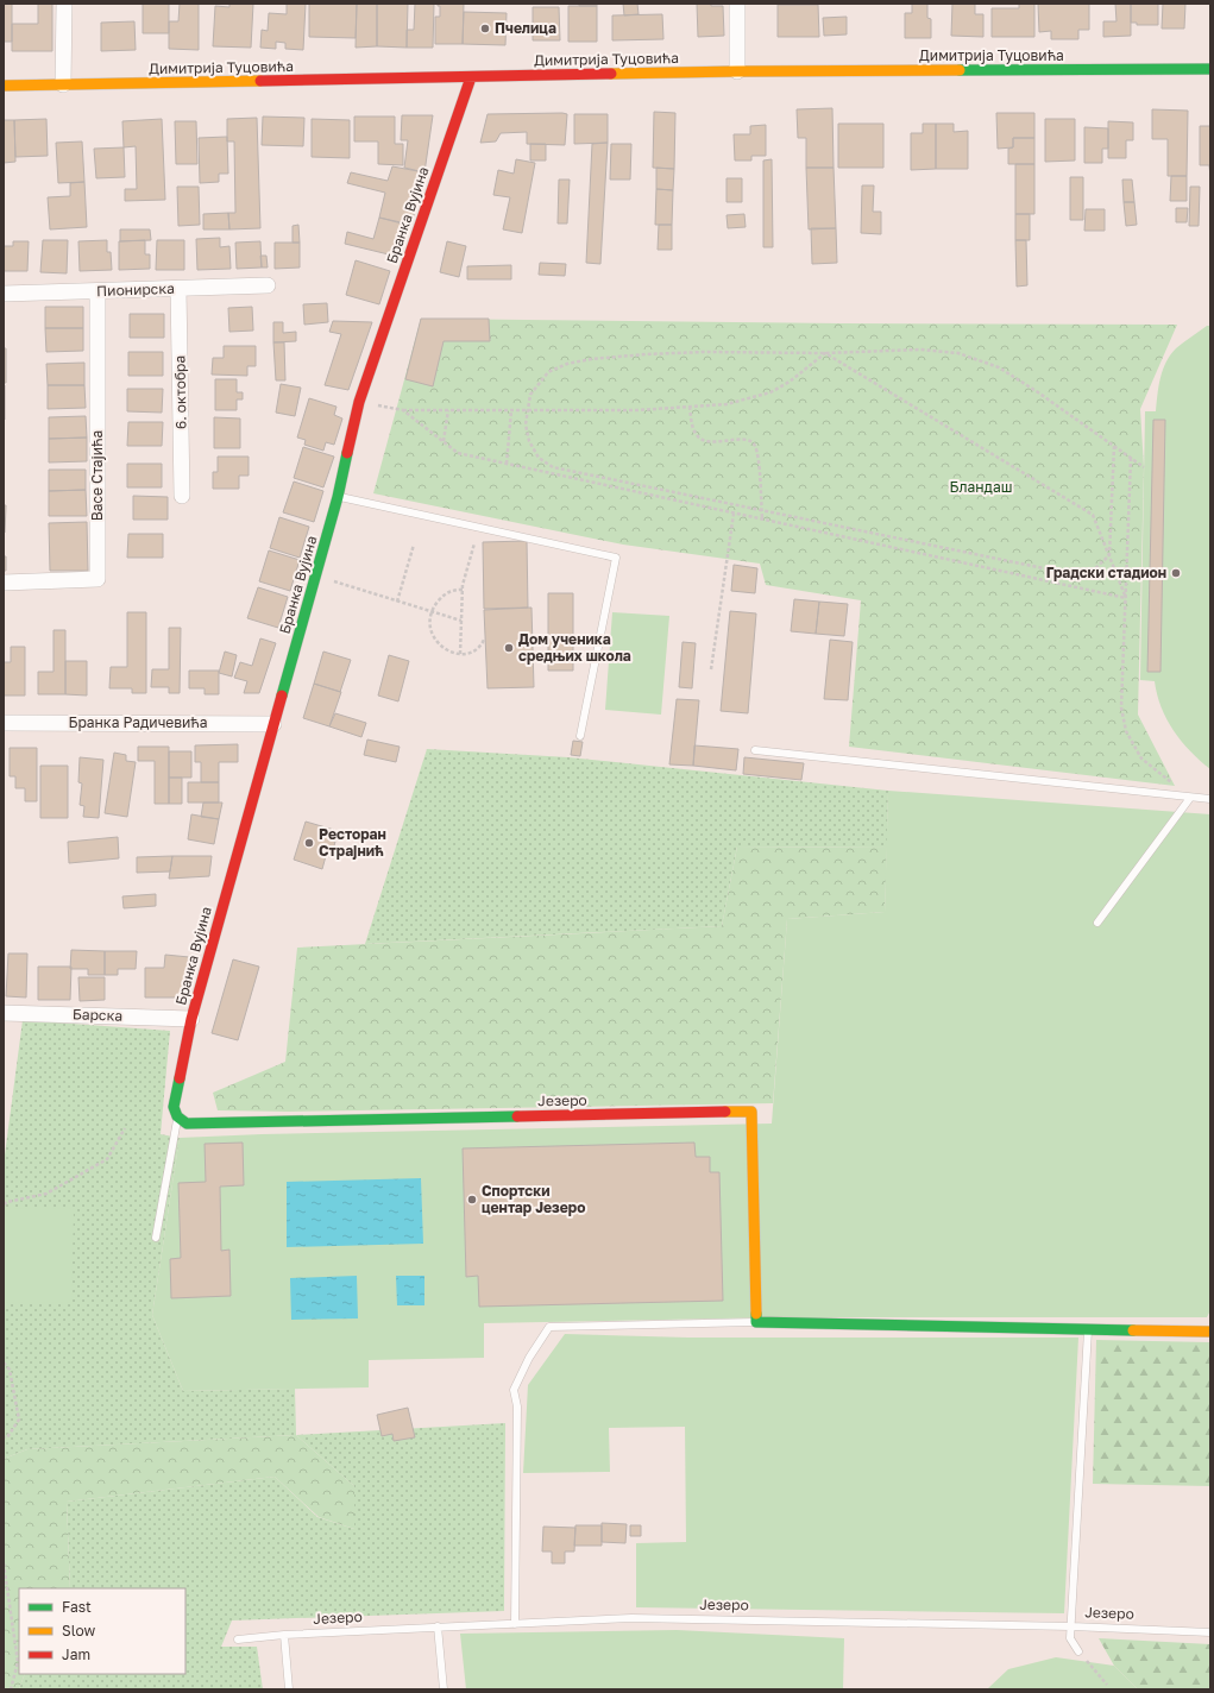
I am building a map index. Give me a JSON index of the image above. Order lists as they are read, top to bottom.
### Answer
{
  "streets": {
    "street": [
      "Димитрија Туцовића",
      "Бранка Вујина",
      "Пионирска",
      "6. октобра",
      "Васе Стајића",
      "Бранка Радичевића",
      "Барска",
      "Језеро"
    ]
  },
  "crossings": [
    ["Димитрија Туцовића", "Бранка Вујина"],
    ["Бранка Вујина", "Бранка Радичевића"],
    ["Бранка Вујина", "Барска"],
    ["Бранка Вујина", "Језеро"],
    ["Пионирска", "6. октобра"],
    ["Пионирска", "Васе Стајића"]
  ],
  "parks": ["Бландаш"],
  "places": [
    "Пчелица",
    "Градски стадион",
    "Дом ученика средњих школа",
    "Ресторан Страјнић",
    "Спортски центар Језеро"
  ],
  "legend": ["Fast", "Slow", "Jam"]
}
